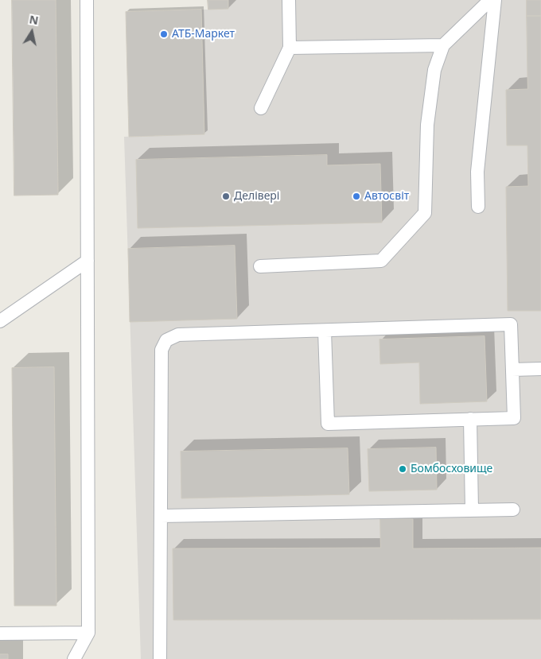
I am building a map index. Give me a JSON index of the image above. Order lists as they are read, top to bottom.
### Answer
{
  "places": [
    "АТБ-Маркет",
    "Делівері",
    "Автосвіт",
    "Бомбосховище"
  ],
  "north": "top"
}
